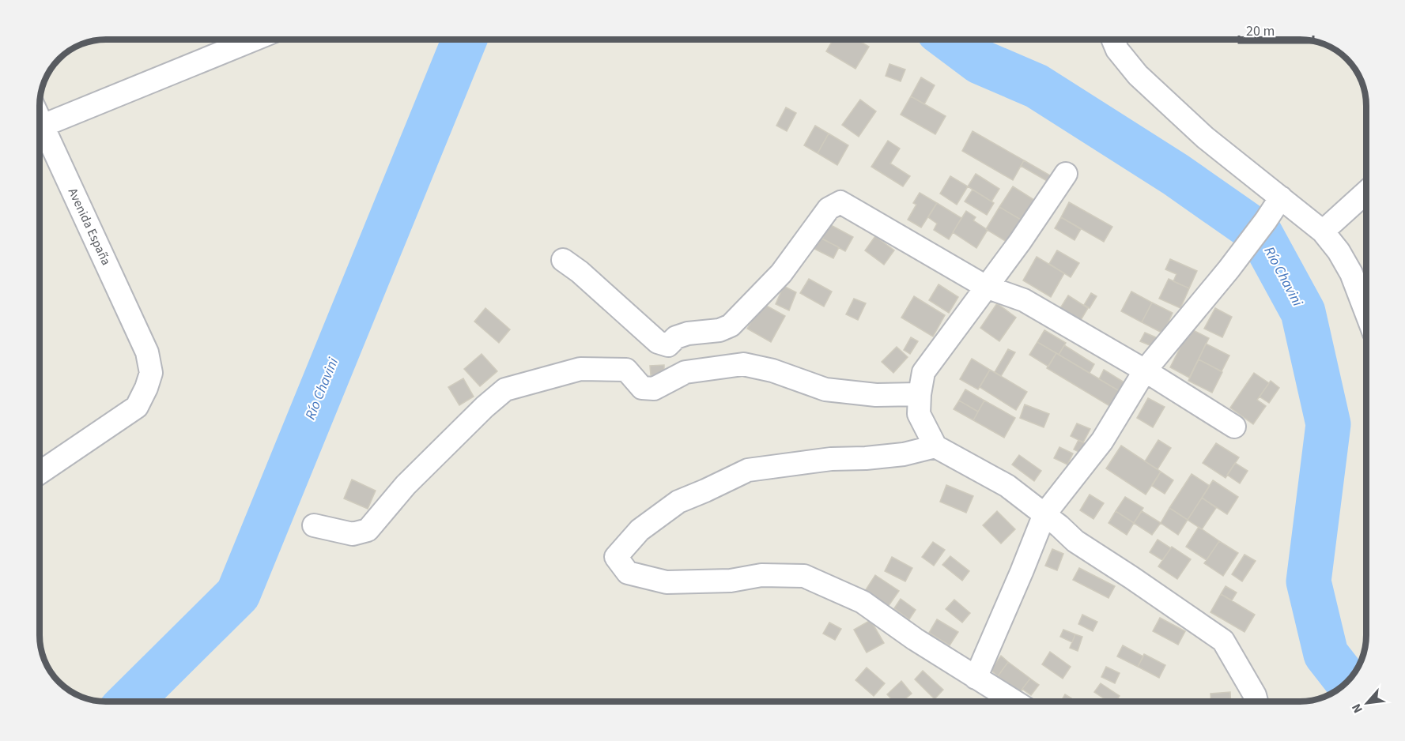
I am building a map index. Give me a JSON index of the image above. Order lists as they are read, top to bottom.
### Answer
{
  "streets": {
    "street": ["Avenida España"]
  },
  "water": ["Río Chavini"],
  "scale_bar": "20 m",
  "north": "bottom left"
}
